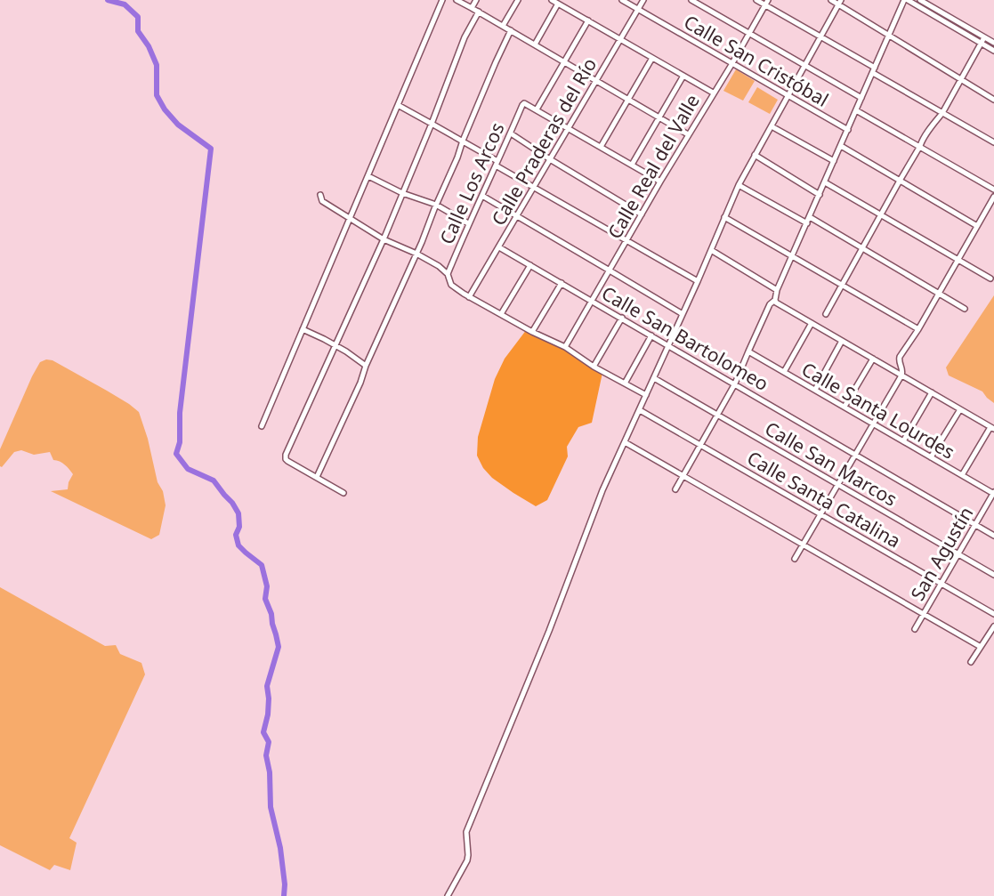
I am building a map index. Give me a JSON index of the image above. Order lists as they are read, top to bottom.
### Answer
{
  "streets": {
    "street": [
      "Calle San Cristóbal",
      "Calle Praderas del Río",
      "Calle Real del Valle",
      "Calle Los Arcos",
      "Calle San Bartolomeo",
      "Calle Santa Lourdes",
      "Calle San Marcos",
      "Calle Santa Catalina",
      "San Agustín"
    ]
  },
  "crossings": [
    ["Calle San Cristóbal", "Calle Praderas del Río"],
    ["Calle San Cristóbal", "Calle Real del Valle"],
    ["Calle Praderas del Río", "Calle San Bartolomeo"],
    ["Calle Real del Valle", "Calle San Bartolomeo"],
    ["Calle San Bartolomeo", "San Agustín"],
    ["Calle Santa Lourdes", "San Agustín"],
    ["Calle San Marcos", "San Agustín"],
    ["Calle Santa Catalina", "San Agustín"]
  ]
}
